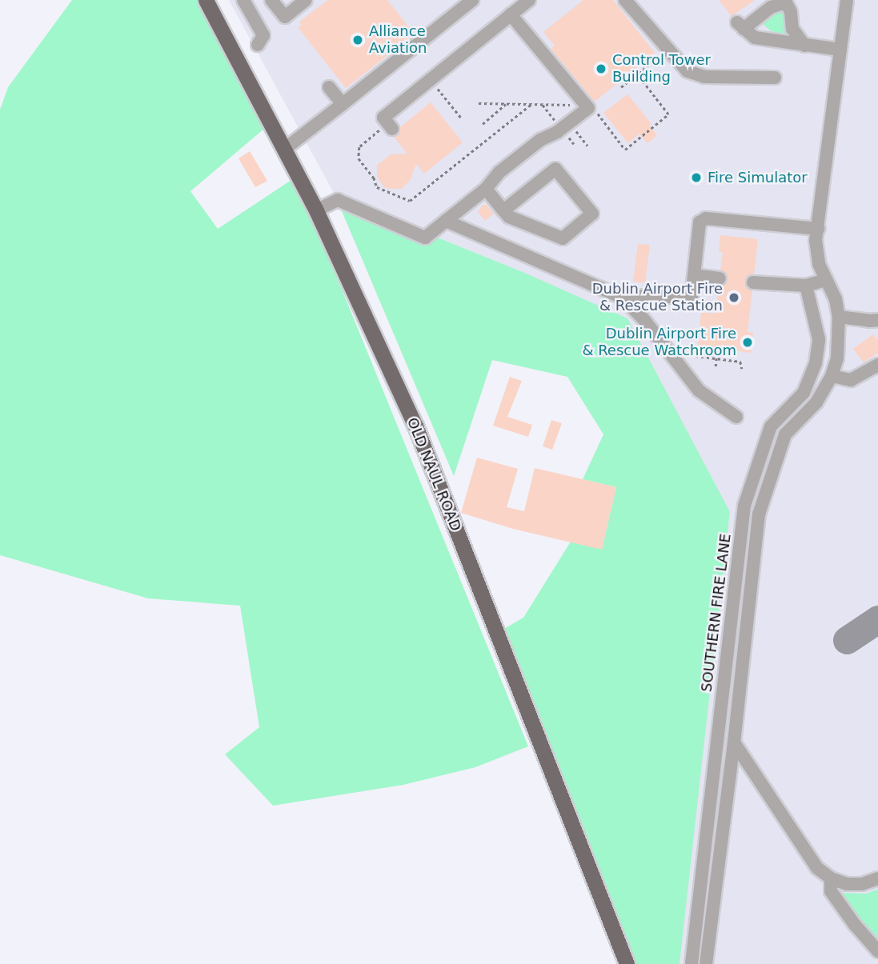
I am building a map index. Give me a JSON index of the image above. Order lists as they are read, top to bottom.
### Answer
{
  "streets": {
    "main road": ["OLD NAUL ROAD"],
    "lane": ["SOUTHERN FIRE LANE"]
  },
  "places": [
    "Alliance Aviation",
    "Control Tower Building",
    "Fire Simulator",
    "Dublin Airport Fire & Rescue Station",
    "Dublin Airport Fire & Rescue Watchroom"
  ]
}
